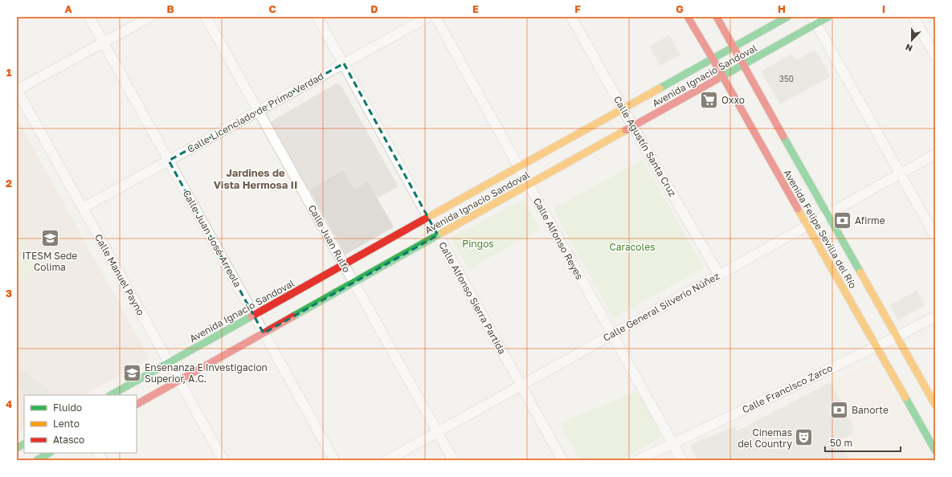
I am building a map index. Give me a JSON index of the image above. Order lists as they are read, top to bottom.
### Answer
{
  "streets": {
    "main road": ["Avenida Ignacio Sandoval", "Avenida Felipe Sevilla del Río"],
    "street": [
      "Calle Licenciado de Primo Verdad",
      "Calle Agustín Santa Cruz",
      "Calle Juan José Arreola",
      "Calle Juan Rulfo",
      "Calle Alfonso Reyes",
      "Calle Manuel Payno",
      "Calle Alfonso Sierra Partida",
      "Calle General Silverio Núñez",
      "Calle Francisco Zarco"
    ]
  },
  "crossings": [
    ["Avenida Ignacio Sandoval", "Calle Agustín Santa Cruz"],
    ["Avenida Ignacio Sandoval", "Avenida Felipe Sevilla del Río"],
    ["Avenida Ignacio Sandoval", "Calle Juan José Arreola"],
    ["Avenida Ignacio Sandoval", "Calle Juan Rulfo"],
    ["Avenida Ignacio Sandoval", "Calle Alfonso Reyes"],
    ["Avenida Ignacio Sandoval", "Calle Manuel Payno"],
    ["Avenida Ignacio Sandoval", "Calle Alfonso Sierra Partida"],
    ["Calle Licenciado de Primo Verdad", "Calle Juan José Arreola"],
    ["Calle Licenciado de Primo Verdad", "Calle Juan Rulfo"],
    ["Calle Licenciado de Primo Verdad", "Calle Manuel Payno"],
    ["Calle Licenciado de Primo Verdad", "Calle Alfonso Sierra Partida"],
    ["Calle Agustín Santa Cruz", "Calle General Silverio Núñez"],
    ["Avenida Felipe Sevilla del Río", "Calle General Silverio Núñez"],
    ["Avenida Felipe Sevilla del Río", "Calle Francisco Zarco"],
    ["Calle Juan Rulfo", "Calle General Silverio Núñez"],
    ["Calle Alfonso Reyes", "Calle General Silverio Núñez"],
    ["Calle Alfonso Reyes", "Calle Francisco Zarco"],
    ["Calle Alfonso Sierra Partida", "Calle General Silverio Núñez"]
  ],
  "districts": ["Jardines de Vista Hermosa II"],
  "parks": ["Pingos", "Caracoles"],
  "places": {
    "supermarket": ["Oxxo"],
    "bank": ["Afirme", "Banorte"],
    "school or university": ["ITESM Sede Colima", "Ensenanza E Investigacion Superior, A.C."],
    "theatre": ["Cinemas del Country"]
  },
  "house_numbers": ["350"],
  "legend": ["Fluido", "Lento", "Atasco"],
  "scale_bar": "50 m",
  "north": "bottom",
  "grid": {
    "columns": [
      "A",
      "B",
      "C",
      "D",
      "E",
      "F",
      "G",
      "H",
      "I"
    ],
    "rows": [
      "1",
      "2",
      "3",
      "4"
    ]
  }
}
